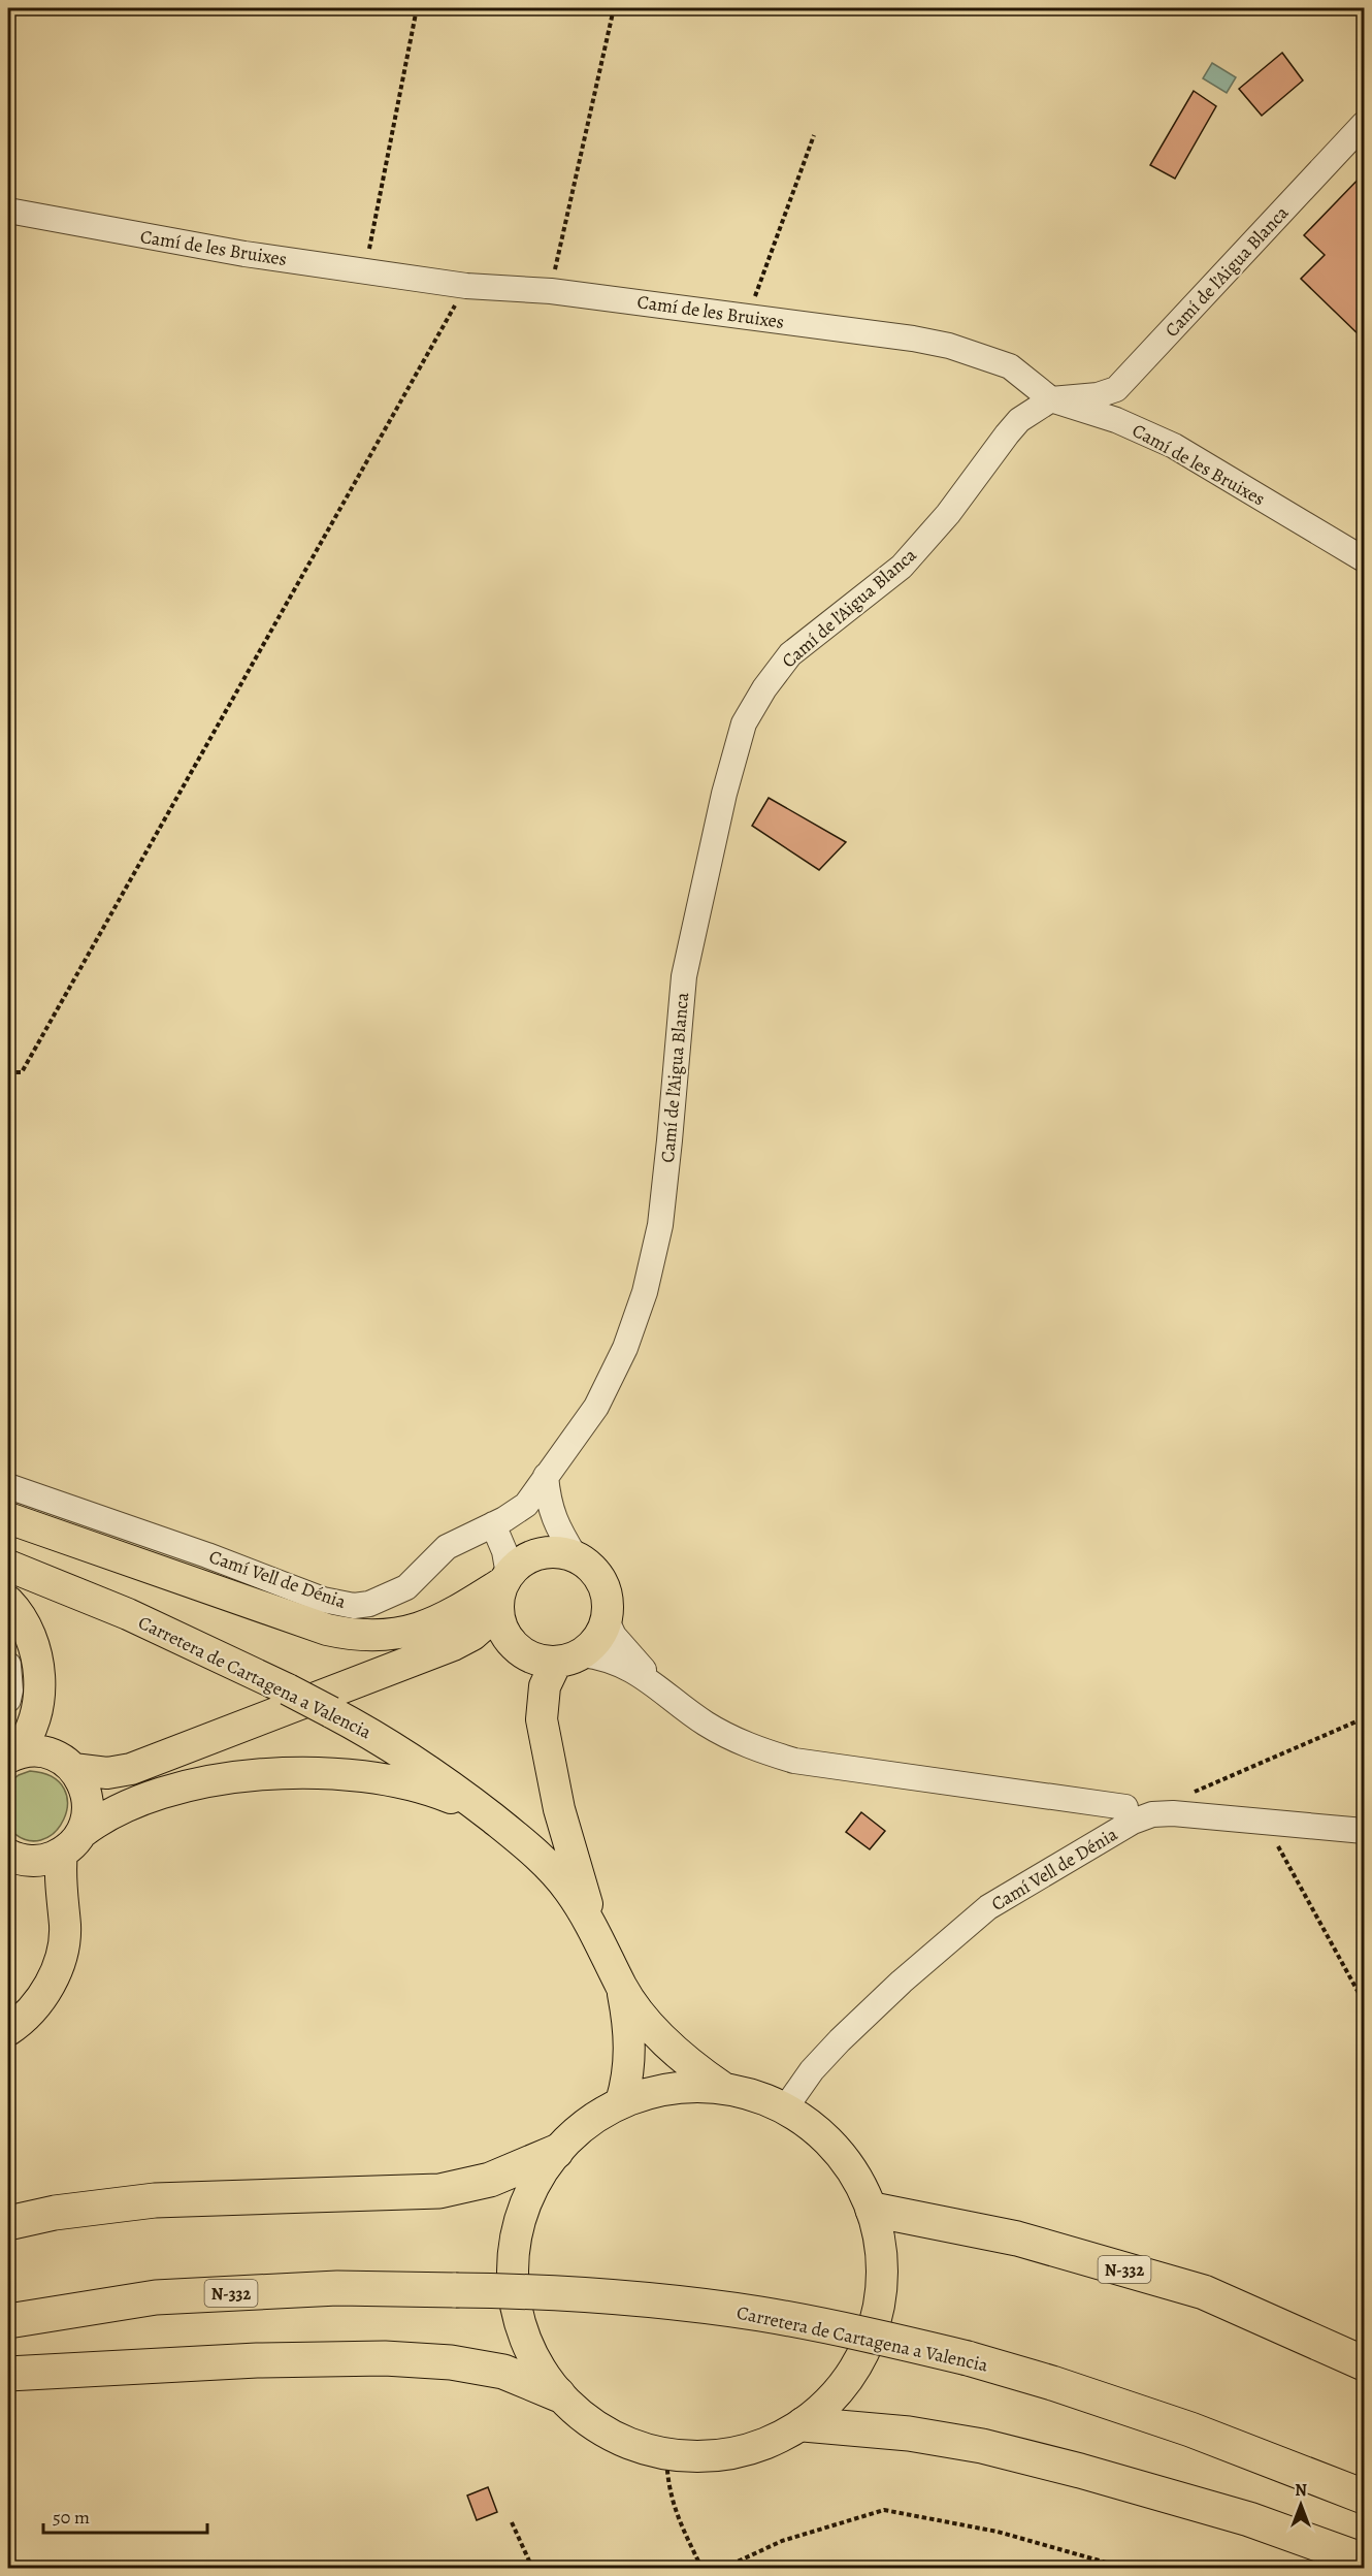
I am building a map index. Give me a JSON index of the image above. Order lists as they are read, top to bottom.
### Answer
{
  "streets": {
    "highway": ["Carretera de Cartagena a Valencia", "N-332"],
    "street": ["Camí de les Bruixes", "Camí de l’Aigua Blanca", "Camí Vell de Dénia"]
  },
  "crossings": [
    ["Camí de les Bruixes", "Camí de l’Aigua Blanca"],
    ["Camí de l’Aigua Blanca", "Camí Vell de Dénia"]
  ],
  "scale_bar": "50 m",
  "north": "top"
}
